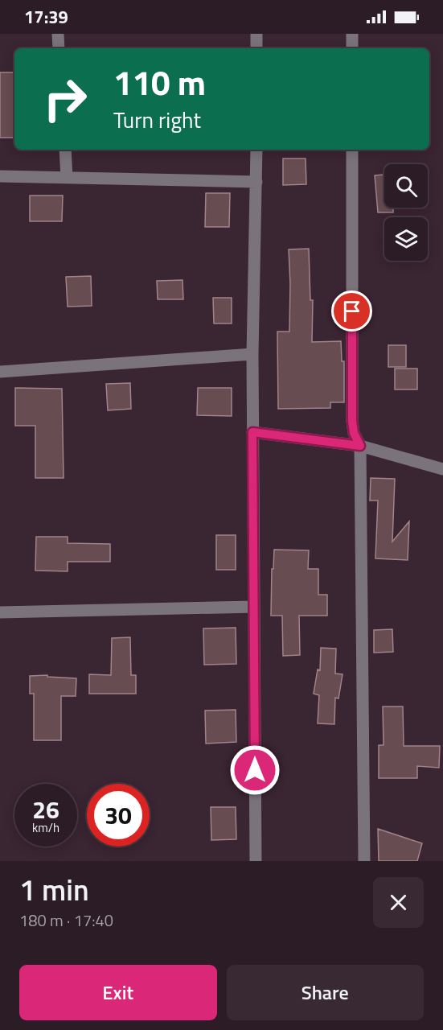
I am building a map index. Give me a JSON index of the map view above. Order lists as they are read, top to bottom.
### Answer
{
  "page": {
    "status": "17:39",
    "turn": ["110 m", "Turn right"],
    "speed": "26 km/h",
    "limit": "30",
    "heading": ["1 min", "180 m · 17:40"],
    "buttons": ["Exit", "Share"]
  }
}
